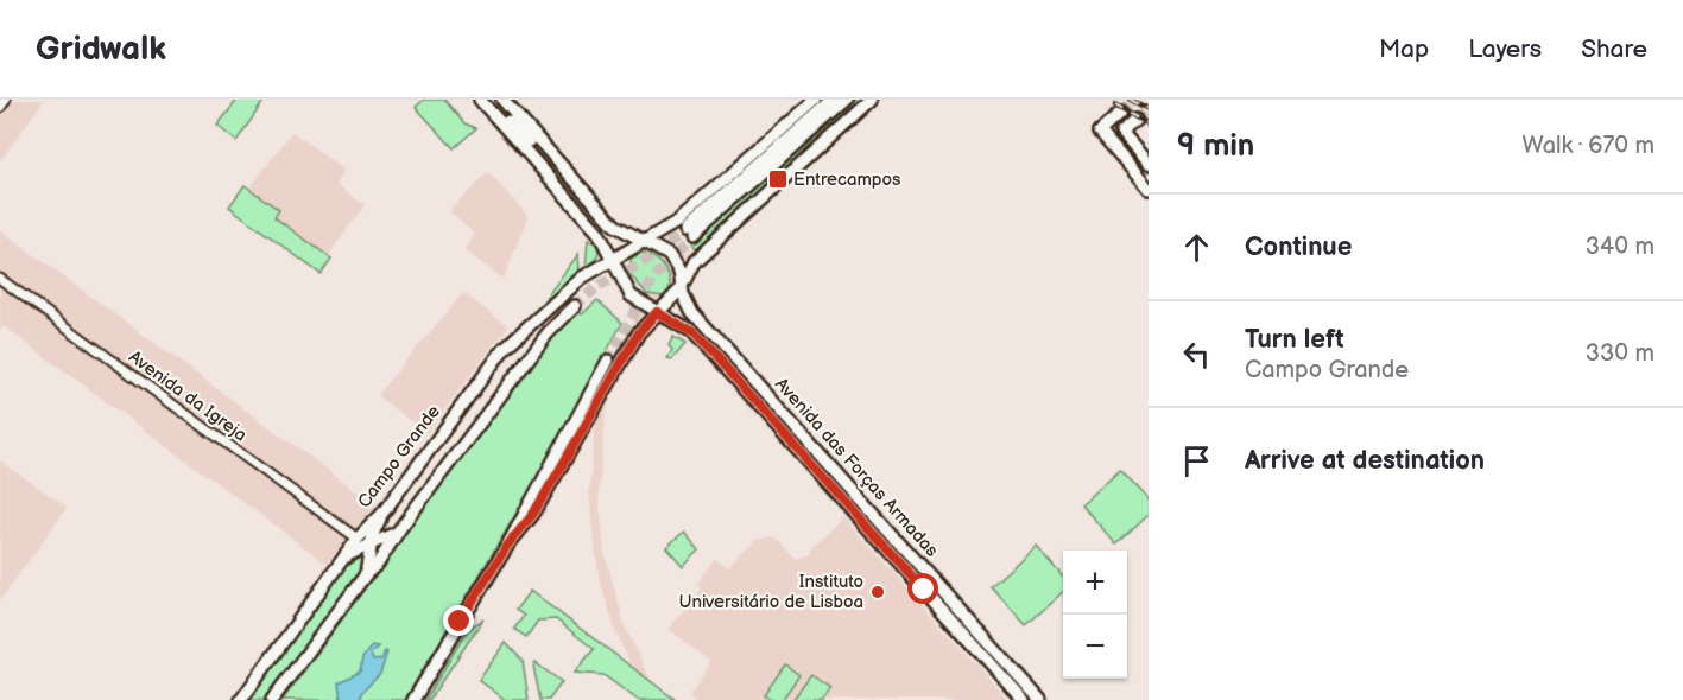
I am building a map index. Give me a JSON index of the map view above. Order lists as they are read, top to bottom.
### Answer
{
  "streets": {
    "main road": ["Campo Grande", "Avenida das Forças Armadas"],
    "street": ["Avenida da Igreja"]
  },
  "crossings": [
    ["Avenida da Igreja", "Campo Grande"],
    ["Campo Grande", "Avenida das Forças Armadas"]
  ],
  "places": {
    "transit": ["Entrecampos"],
    "other": ["Instituto Universitário de Lisboa"]
  },
  "page": {
    "header": "Gridwalk",
    "nav": ["Map", "Layers", "Share"],
    "heading": ["9 min", "Walk · 670 m"],
    "list": [
      ["Continue", "340 m"],
      ["Turn left", "Campo Grande", "330 m"],
      "Arrive at destination"
    ],
    "map_buttons": ["+", "−"]
  }
}
